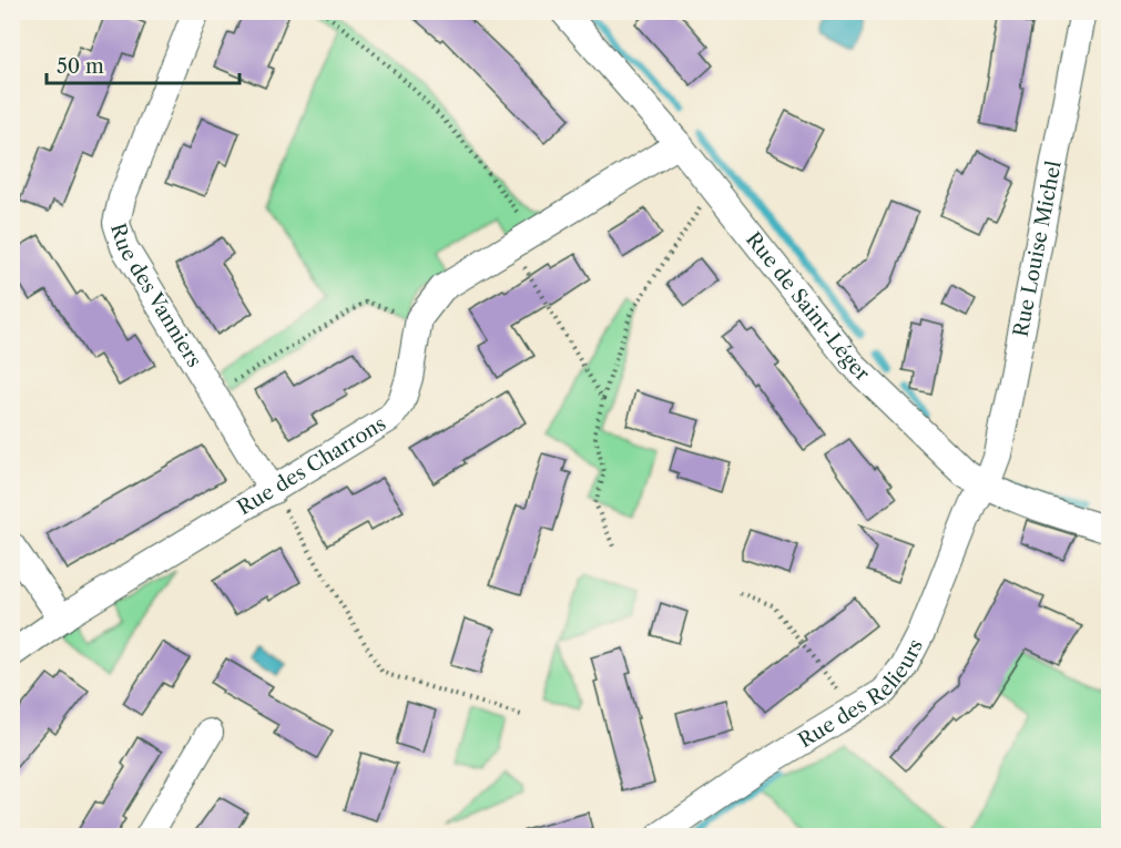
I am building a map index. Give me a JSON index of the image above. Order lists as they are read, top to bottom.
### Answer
{
  "streets": {
    "street": [
      "Rue Louise Michel",
      "Rue des Vanniers",
      "Rue de Saint-Léger",
      "Rue des Charrons",
      "Rue des Relieurs"
    ]
  },
  "crossings": [
    ["Rue Louise Michel", "Rue de Saint-Léger"],
    ["Rue Louise Michel", "Rue des Relieurs"],
    ["Rue des Vanniers", "Rue des Charrons"],
    ["Rue de Saint-Léger", "Rue des Charrons"],
    ["Rue de Saint-Léger", "Rue des Relieurs"]
  ],
  "scale_bar": "50 m"
}
